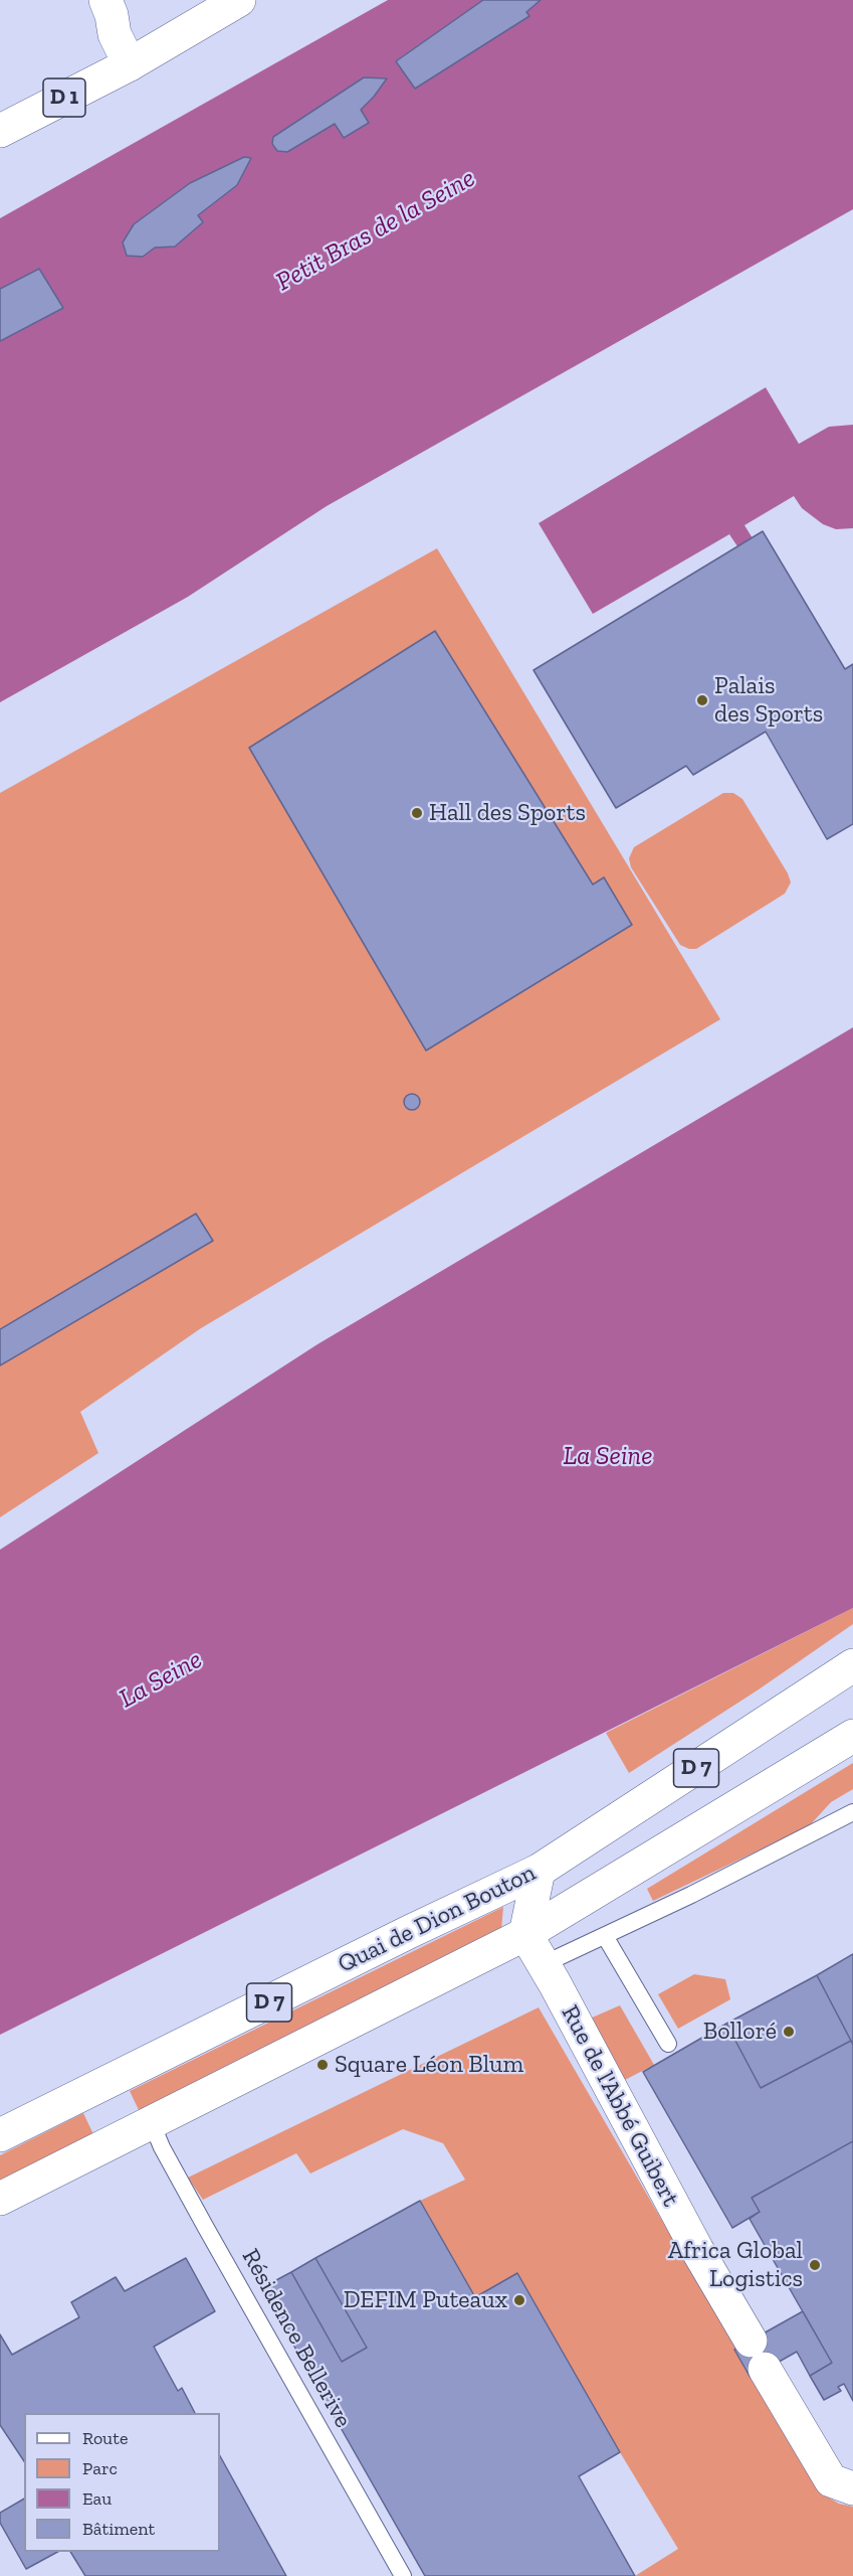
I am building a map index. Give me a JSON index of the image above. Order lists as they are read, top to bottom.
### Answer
{
  "streets": {
    "main road": [
      "D 1",
      "D 7",
      "Quai de Dion Bouton",
      "Rue de l'Abbé Guibert"
    ],
    "lane": ["Résidence Bellerive"]
  },
  "crossings": [
    ["Quai de Dion Bouton", "Rue de l'Abbé Guibert"],
    ["Quai de Dion Bouton", "Résidence Bellerive"]
  ],
  "water": ["Petit Bras de la Seine", "La Seine"],
  "places": [
    "Palais des Sports",
    "Hall des Sports",
    "Bolloré",
    "Square Léon Blum",
    "Africa Global Logistics",
    "DEFIM Puteaux"
  ],
  "legend": [
    "Route",
    "Parc",
    "Eau",
    "Bâtiment"
  ]
}
